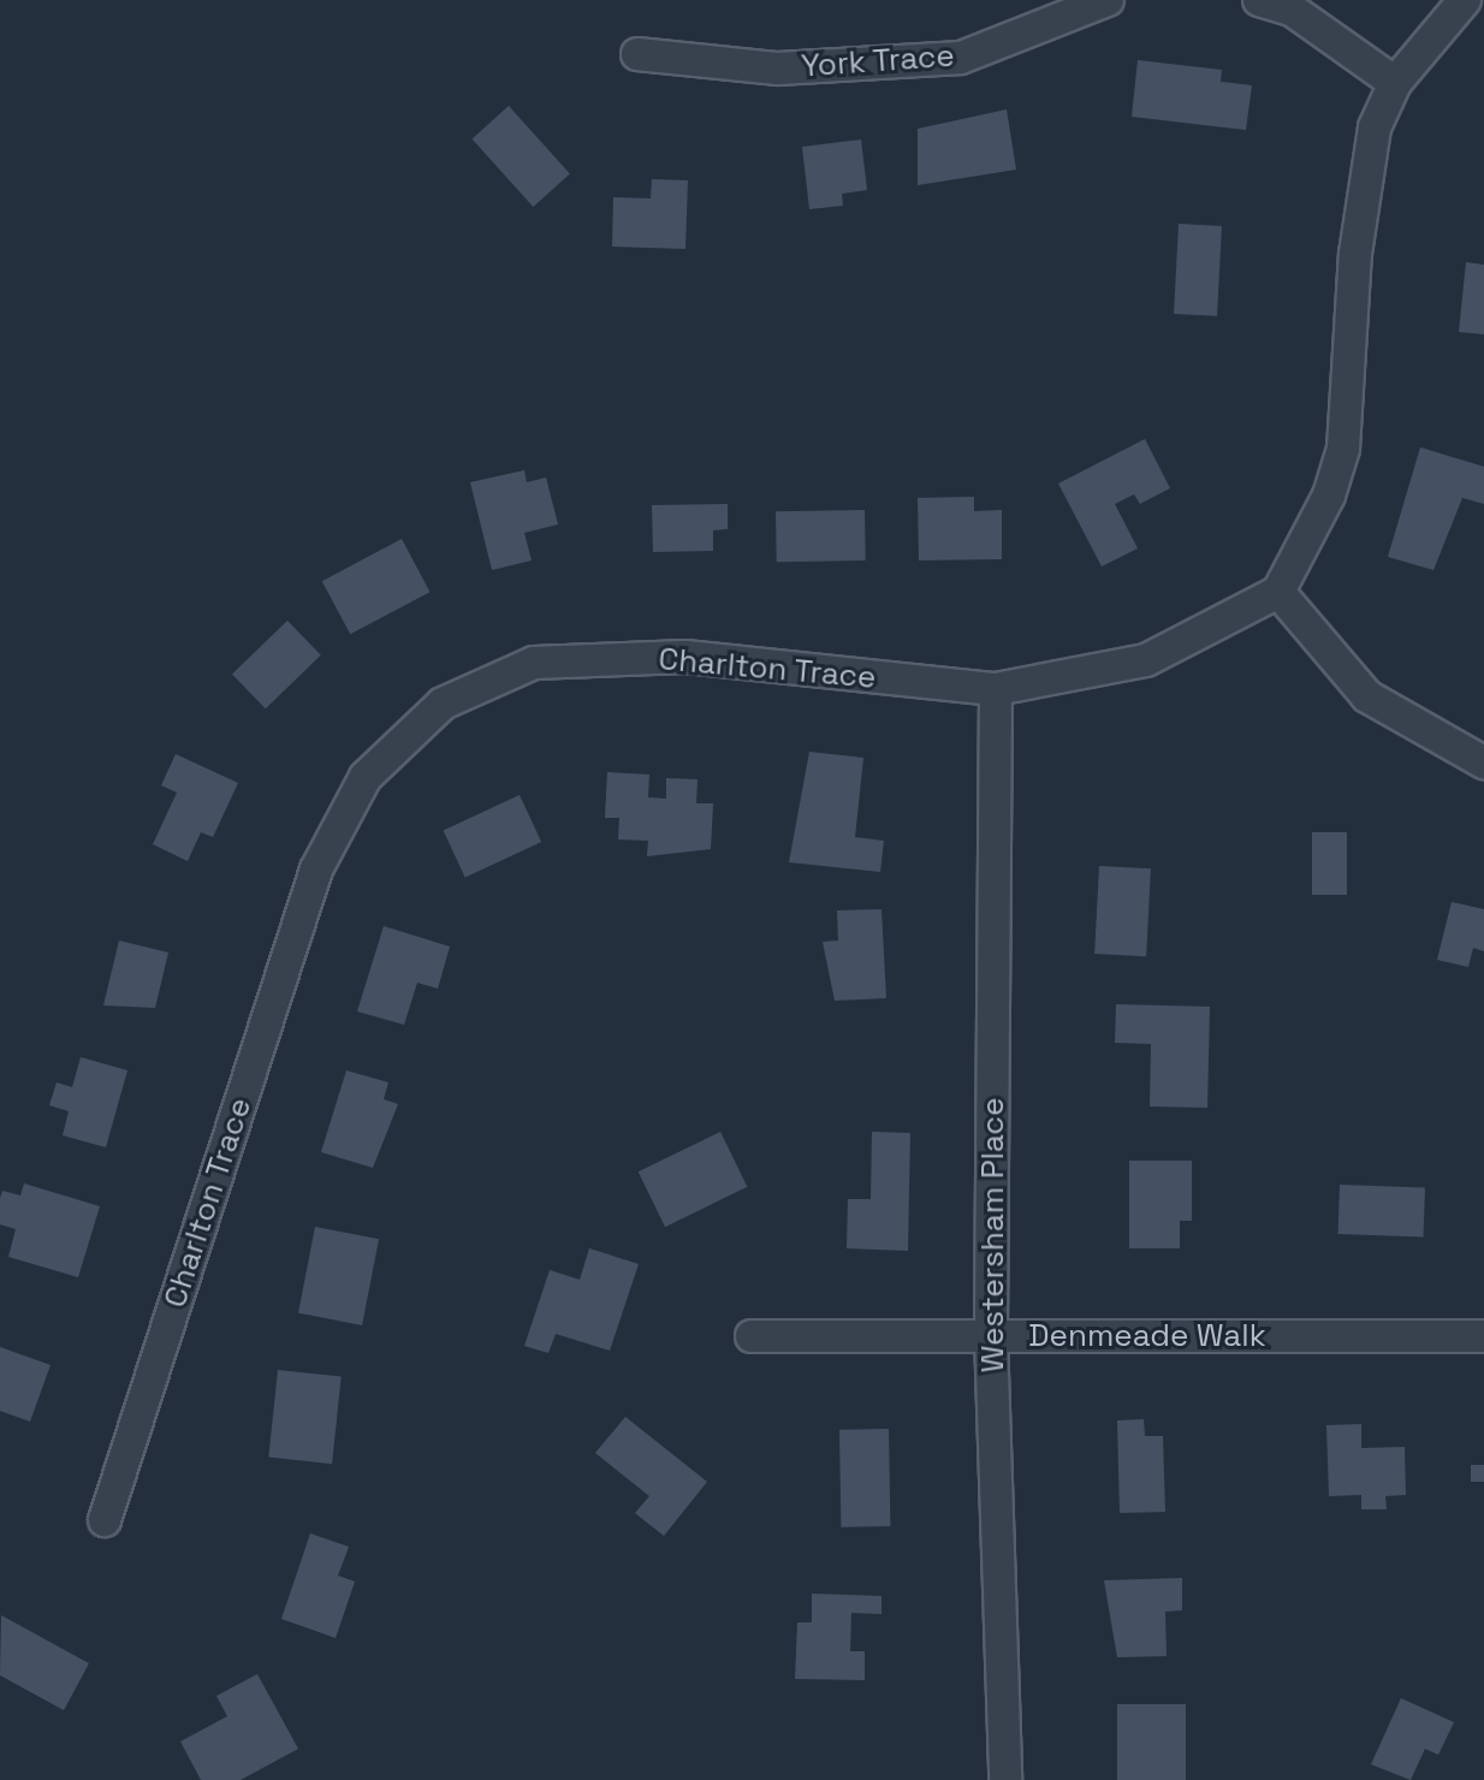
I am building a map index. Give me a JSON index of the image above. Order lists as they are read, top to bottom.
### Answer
{
  "streets": {
    "street": [
      "York Trace",
      "Charlton Trace",
      "Westersham Place",
      "Denmeade Walk"
    ]
  },
  "crossings": [
    ["Charlton Trace", "Westersham Place"],
    ["Westersham Place", "Denmeade Walk"]
  ]
}
